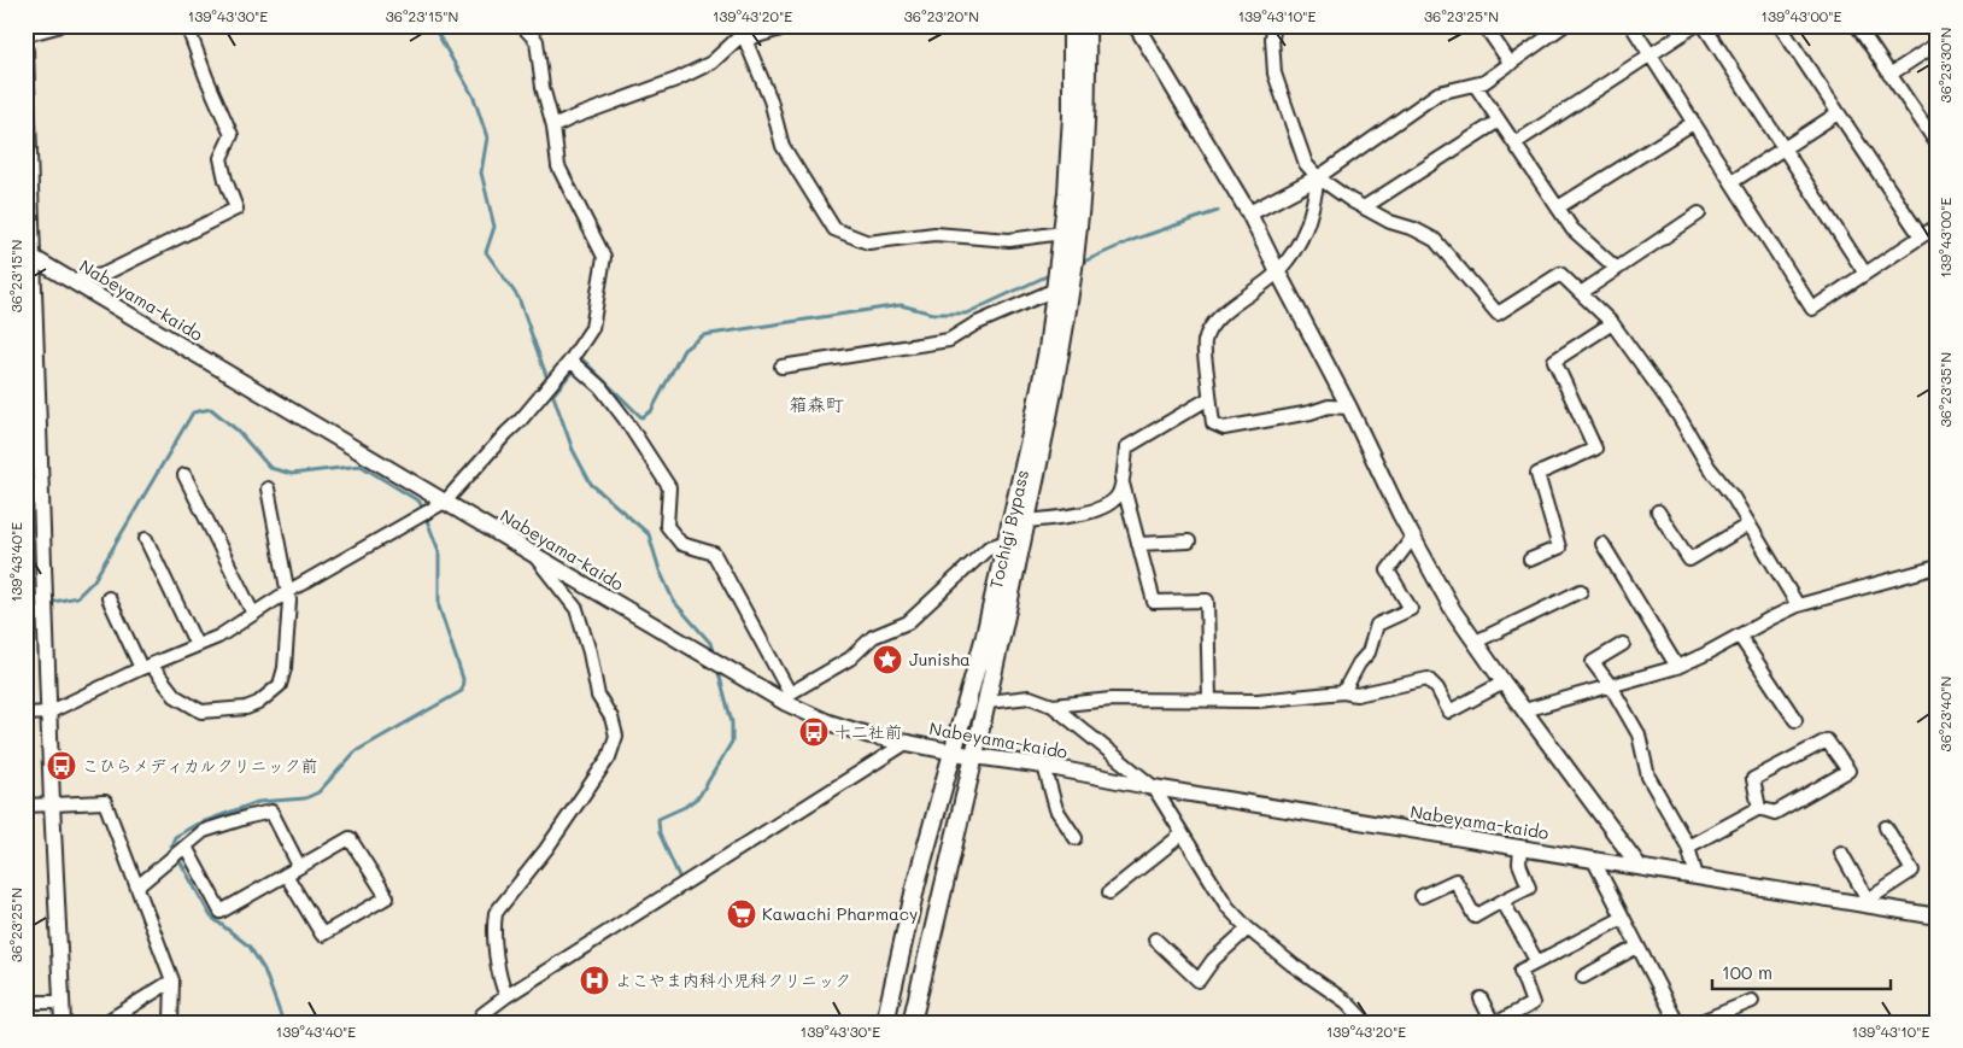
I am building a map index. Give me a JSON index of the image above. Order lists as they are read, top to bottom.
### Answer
{
  "streets": {
    "main road": ["Tochigi Bypass"],
    "street": ["Nabeyama-kaido"]
  },
  "crossings": [
    ["Nabeyama-kaido", "Tochigi Bypass"]
  ],
  "districts": ["箱森町"],
  "places": {
    "place": ["Junisha"],
    "bus stop": ["十二社前", "こひらメディカルクリニック前"],
    "supermarket": ["Kawachi Pharmacy"],
    "hospital": ["よこやま内科小児科クリニック"]
  },
  "scale_bar": "100 m",
  "coordinates": [
    "139°43'30\"E",
    "36°23'15\"N",
    "139°43'20\"E",
    "36°23'20\"N",
    "139°43'10\"E",
    "36°23'25\"N",
    "139°43'00\"E",
    "36°23'30\"N",
    "36°23'35\"N",
    "139°43'40\"E",
    "36°23'40\"N"
  ]
}
